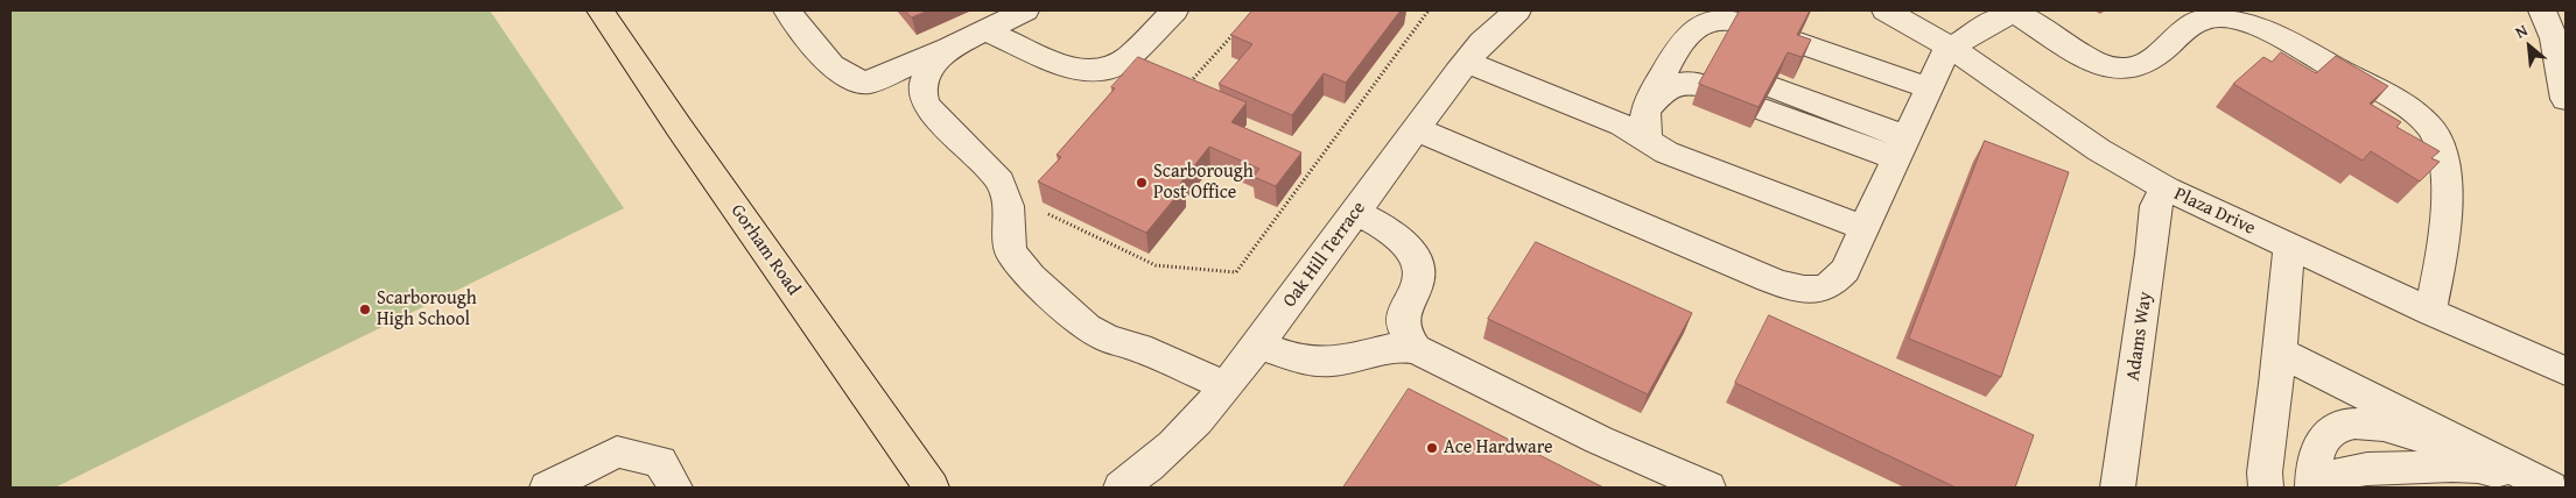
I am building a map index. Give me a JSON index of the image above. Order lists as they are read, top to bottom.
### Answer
{
  "streets": {
    "main road": ["Gorham Road"],
    "street": ["Plaza Drive", "Oak Hill Terrace", "Adams Way"]
  },
  "crossings": [
    ["Plaza Drive", "Adams Way"]
  ],
  "places": ["Scarborough Post Office", "Scarborough High School", "Ace Hardware"],
  "north": "top left"
}
